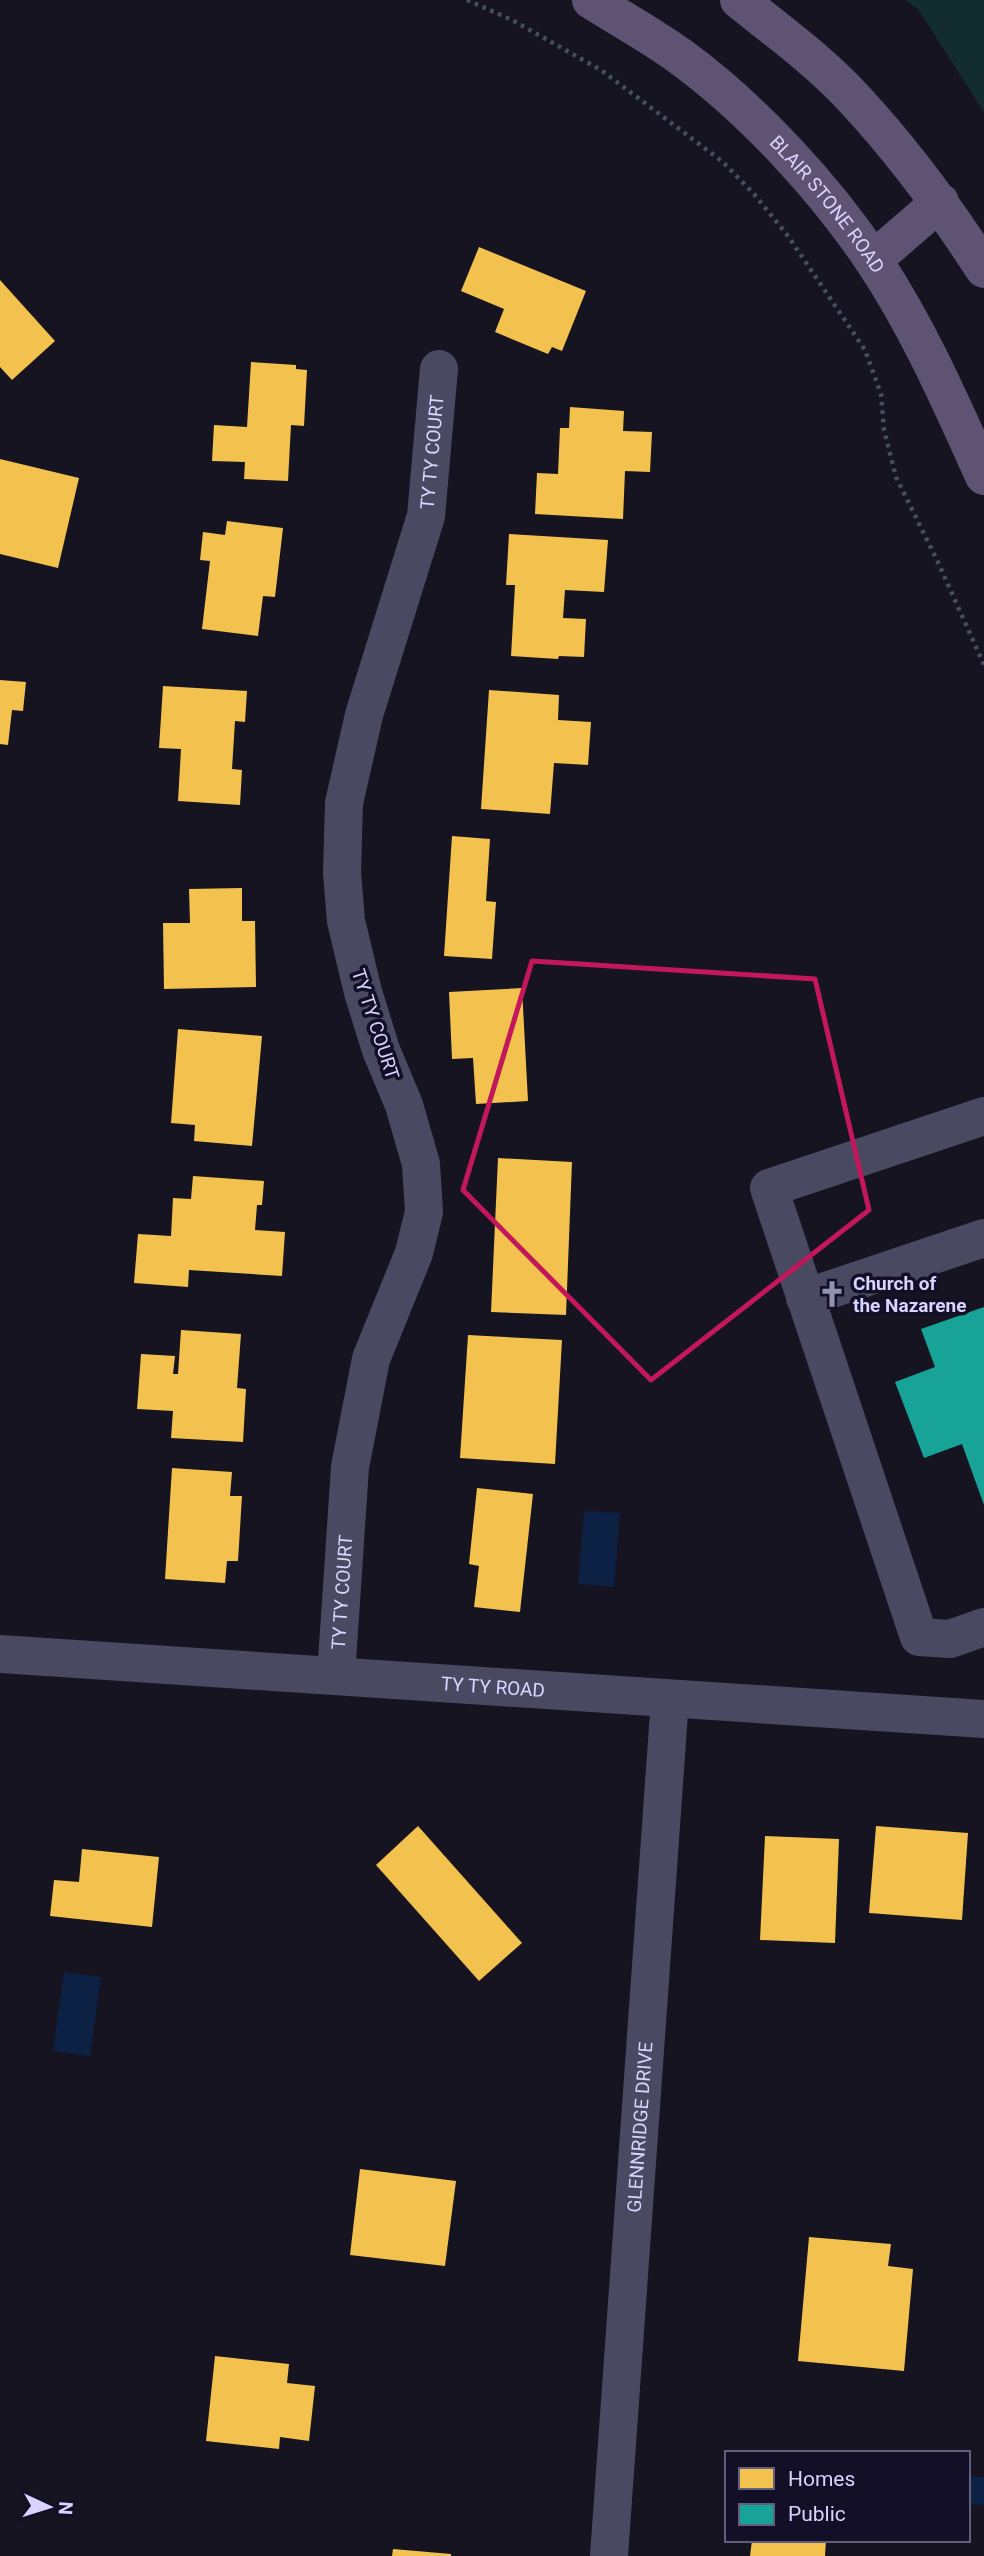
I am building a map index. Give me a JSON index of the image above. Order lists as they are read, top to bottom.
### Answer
{
  "streets": {
    "main road": ["BLAIR STONE ROAD"],
    "street": ["TY TY COURT", "TY TY ROAD", "GLENNRIDGE DRIVE"]
  },
  "crossings": [
    ["TY TY COURT", "TY TY ROAD"],
    ["TY TY ROAD", "GLENNRIDGE DRIVE"]
  ],
  "places": {
    "church": ["Church of the Nazarene"]
  },
  "legend": ["Homes", "Public"],
  "north": "right"
}
